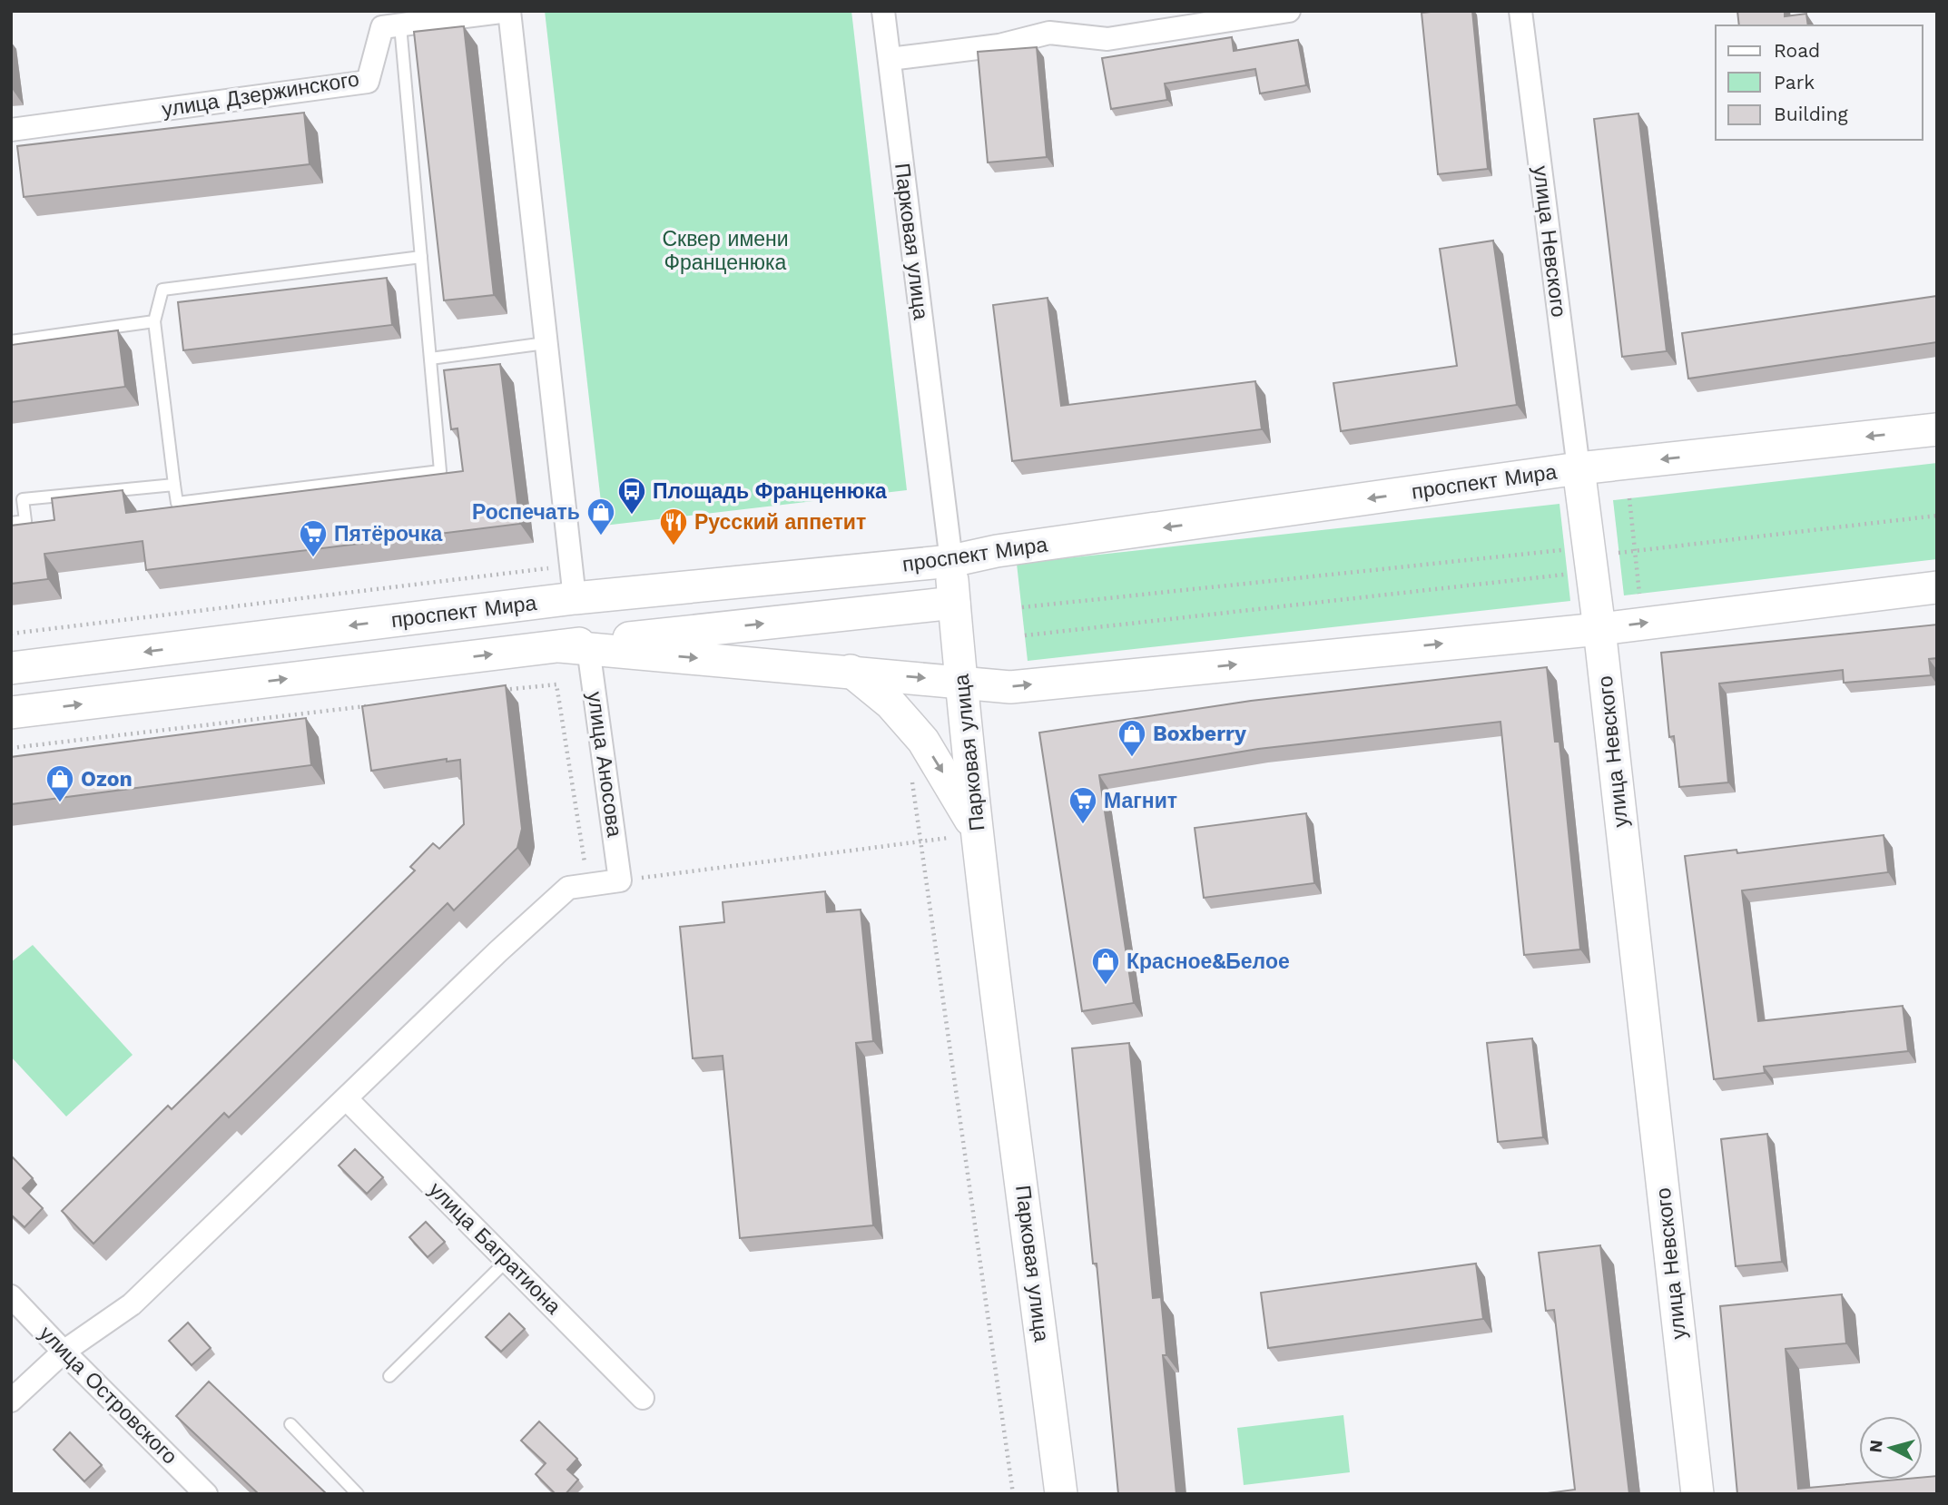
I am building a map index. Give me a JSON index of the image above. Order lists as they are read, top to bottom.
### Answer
{
  "streets": {
    "main road": ["Парковая улица", "улица Невского", "проспект Мира"],
    "street": [
      "улица Дзержинского",
      "улица Аносова",
      "улица Багратиона",
      "улица Островского"
    ]
  },
  "crossings": [
    ["Парковая улица", "проспект Мира"],
    ["улица Невского", "проспект Мира"],
    ["проспект Мира", "улица Аносова"]
  ],
  "parks": ["Сквер имени Франценюка"],
  "places": {
    "bus stop": ["Площадь Франценюка"],
    "shop": [
      "Роспечать",
      "Boxberry",
      "Ozon",
      "Красное&Белое"
    ],
    "restaurant": ["Русский аппетит"],
    "supermarket": ["Пятёрочка", "Магнит"]
  },
  "legend": ["Road", "Park", "Building"],
  "north": "left"
}
